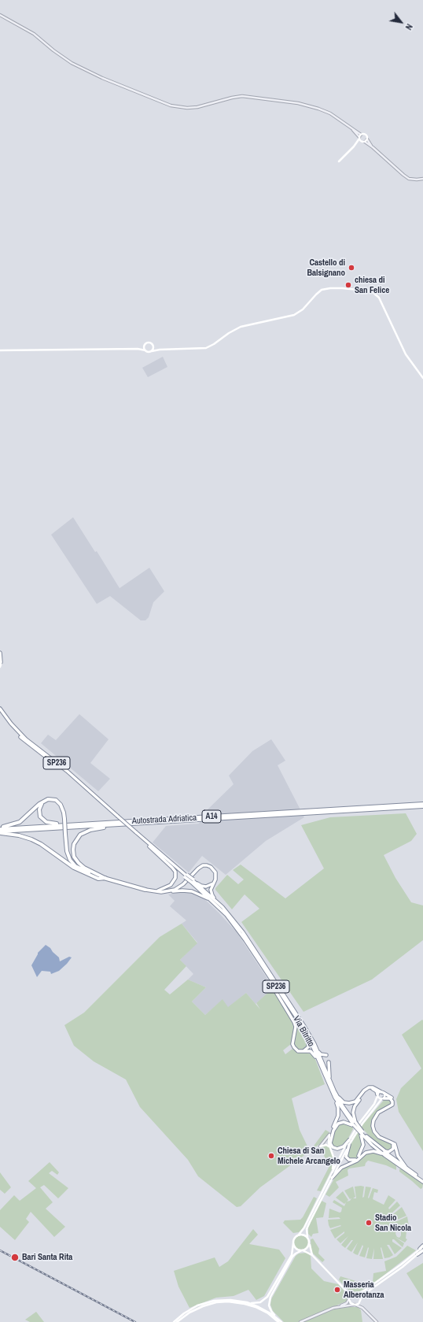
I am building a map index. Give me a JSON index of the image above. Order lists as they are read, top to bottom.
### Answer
{
  "streets": {
    "highway": [
      "SP236",
      "A14",
      "Autostrada Adriatica",
      "Via Bitritto"
    ]
  },
  "crossings": [
    ["SP236", "Via Bitritto"],
    ["A14", "Autostrada Adriatica"]
  ],
  "places": [
    "Castello di Balsignano",
    "chiesa di San Felice",
    "Chiesa di San Michele Arcangelo",
    "Stadio San Nicola",
    "Bari Santa Rita",
    "Masseria Alberotanza"
  ],
  "north": "bottom right"
}
